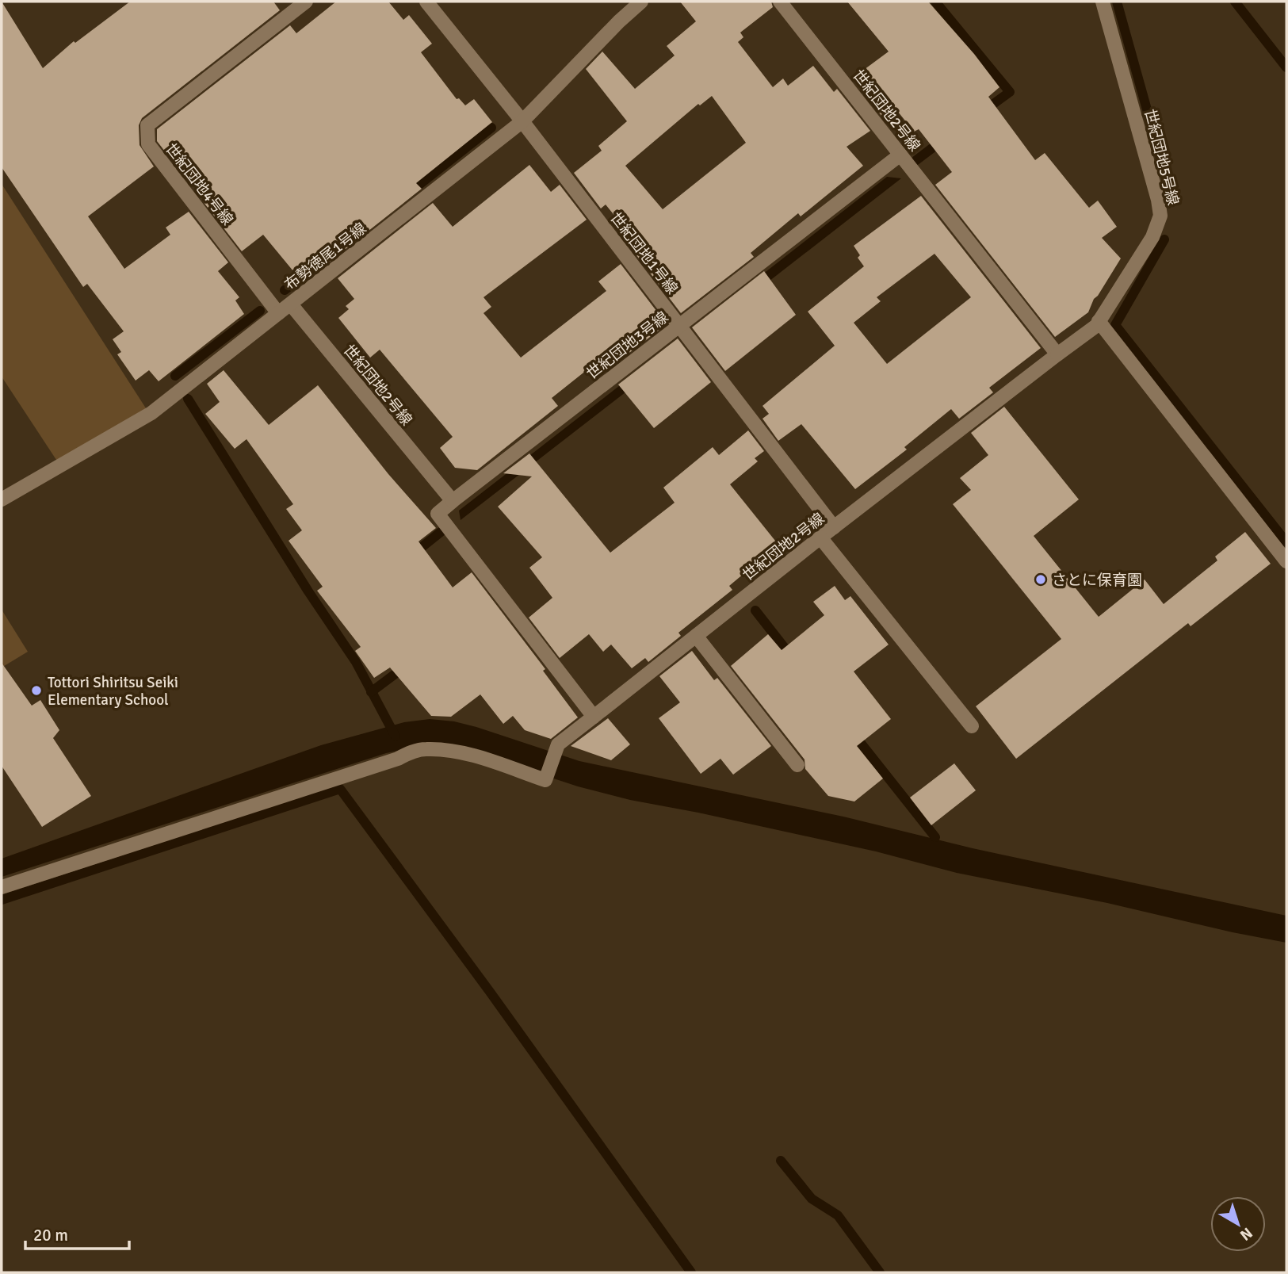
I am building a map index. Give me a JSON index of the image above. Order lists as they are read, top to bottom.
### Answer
{
  "streets": {
    "street": [
      "世紀団地2号線",
      "世紀団地5号線",
      "世紀団地4号線",
      "世紀団地1号線",
      "布勢徳尾1号線",
      "世紀団地3号線"
    ]
  },
  "crossings": [
    ["世紀団地2号線", "世紀団地5号線"],
    ["世紀団地2号線", "世紀団地1号線"],
    ["世紀団地2号線", "布勢徳尾1号線"],
    ["世紀団地2号線", "世紀団地3号線"],
    ["世紀団地4号線", "布勢徳尾1号線"],
    ["世紀団地1号線", "布勢徳尾1号線"],
    ["世紀団地1号線", "世紀団地3号線"]
  ],
  "places": ["さとに保育園", "Tottori Shiritsu Seiki Elementary School"],
  "scale_bar": "20 m",
  "north": "bottom right"
}
